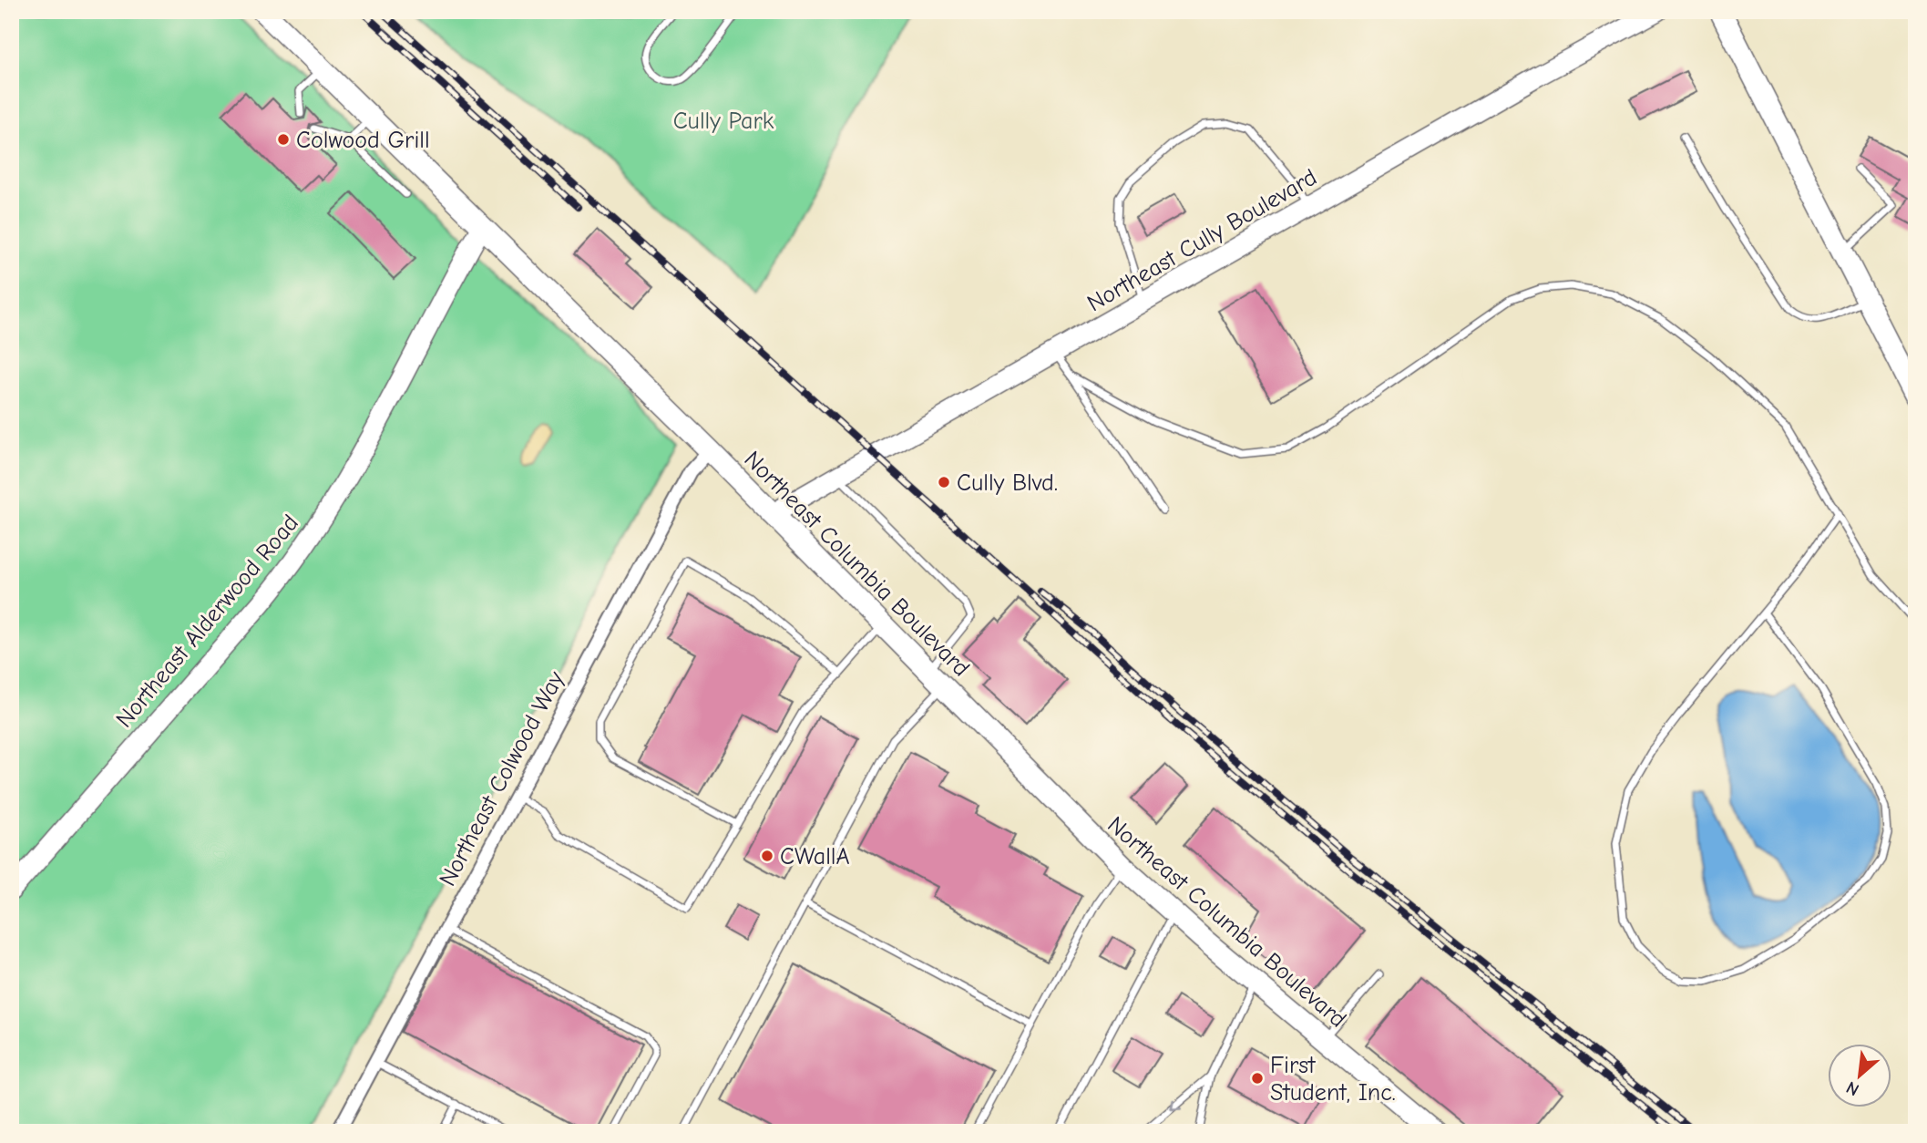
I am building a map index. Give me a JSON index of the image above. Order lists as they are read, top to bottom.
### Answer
{
  "streets": {
    "main road": ["Northeast Columbia Boulevard"],
    "street": ["Northeast Cully Boulevard", "Northeast Alderwood Road", "Northeast Colwood Way"]
  },
  "crossings": [
    ["Northeast Cully Boulevard", "Northeast Columbia Boulevard"],
    ["Northeast Columbia Boulevard", "Northeast Alderwood Road"],
    ["Northeast Columbia Boulevard", "Northeast Colwood Way"]
  ],
  "parks": ["Cully Park"],
  "places": [
    "Colwood Grill",
    "Cully Blvd.",
    "CWallA",
    "First Student, Inc."
  ],
  "north": "bottom left"
}
